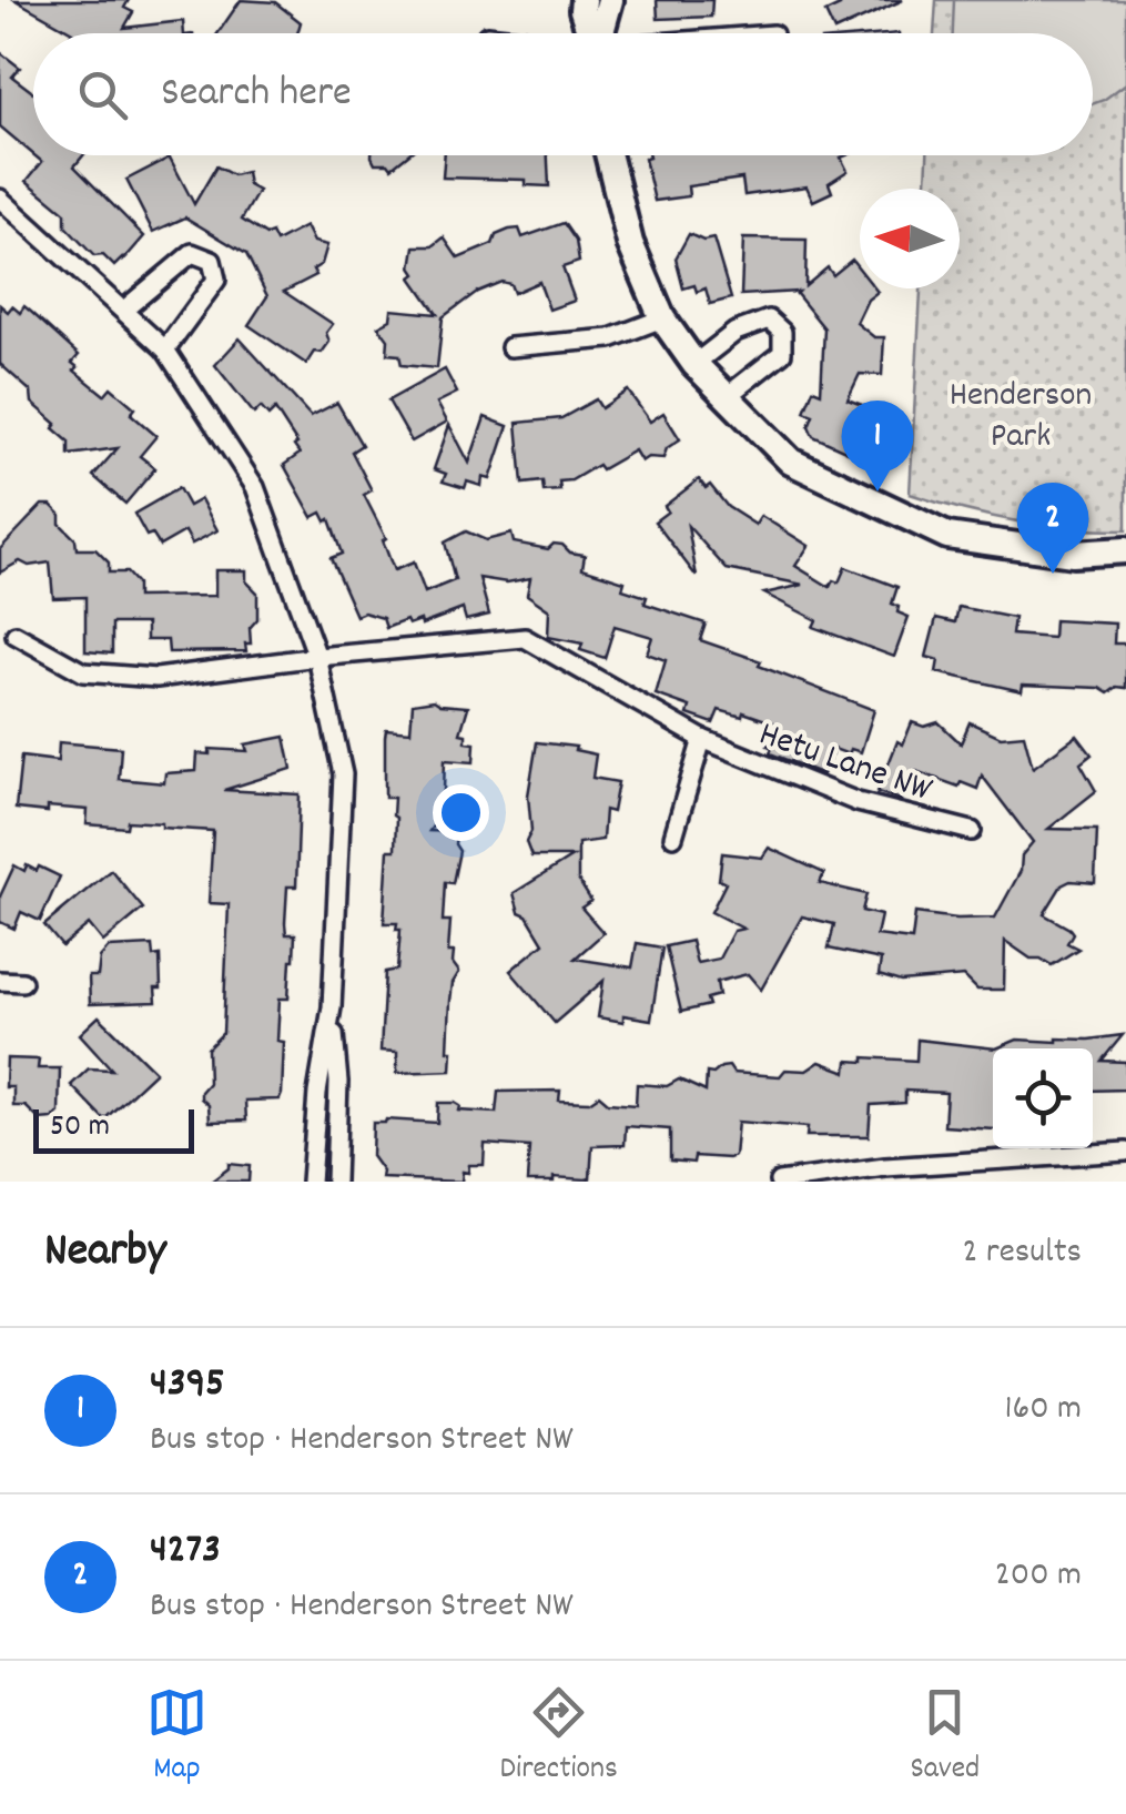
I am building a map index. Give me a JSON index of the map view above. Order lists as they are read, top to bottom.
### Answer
{
  "streets": {
    "street": ["Hetu Lane NW"]
  },
  "parks": ["Henderson Park"],
  "scale_bar": "50 m",
  "north": "left",
  "page": {
    "search": "Search here",
    "pins": ["1", "2"],
    "scale": "50 m",
    "heading": ["Nearby", "2 results"],
    "list": [
      {
        "mark": "1",
        "name": "4395",
        "note": "Bus stop · Henderson Street NW",
        "value": "160 m"
      },
      {
        "mark": "2",
        "name": "4273",
        "note": "Bus stop · Henderson Street NW",
        "value": "200 m"
      }
    ],
    "nav": ["Map", "Directions", "Saved"]
  }
}
